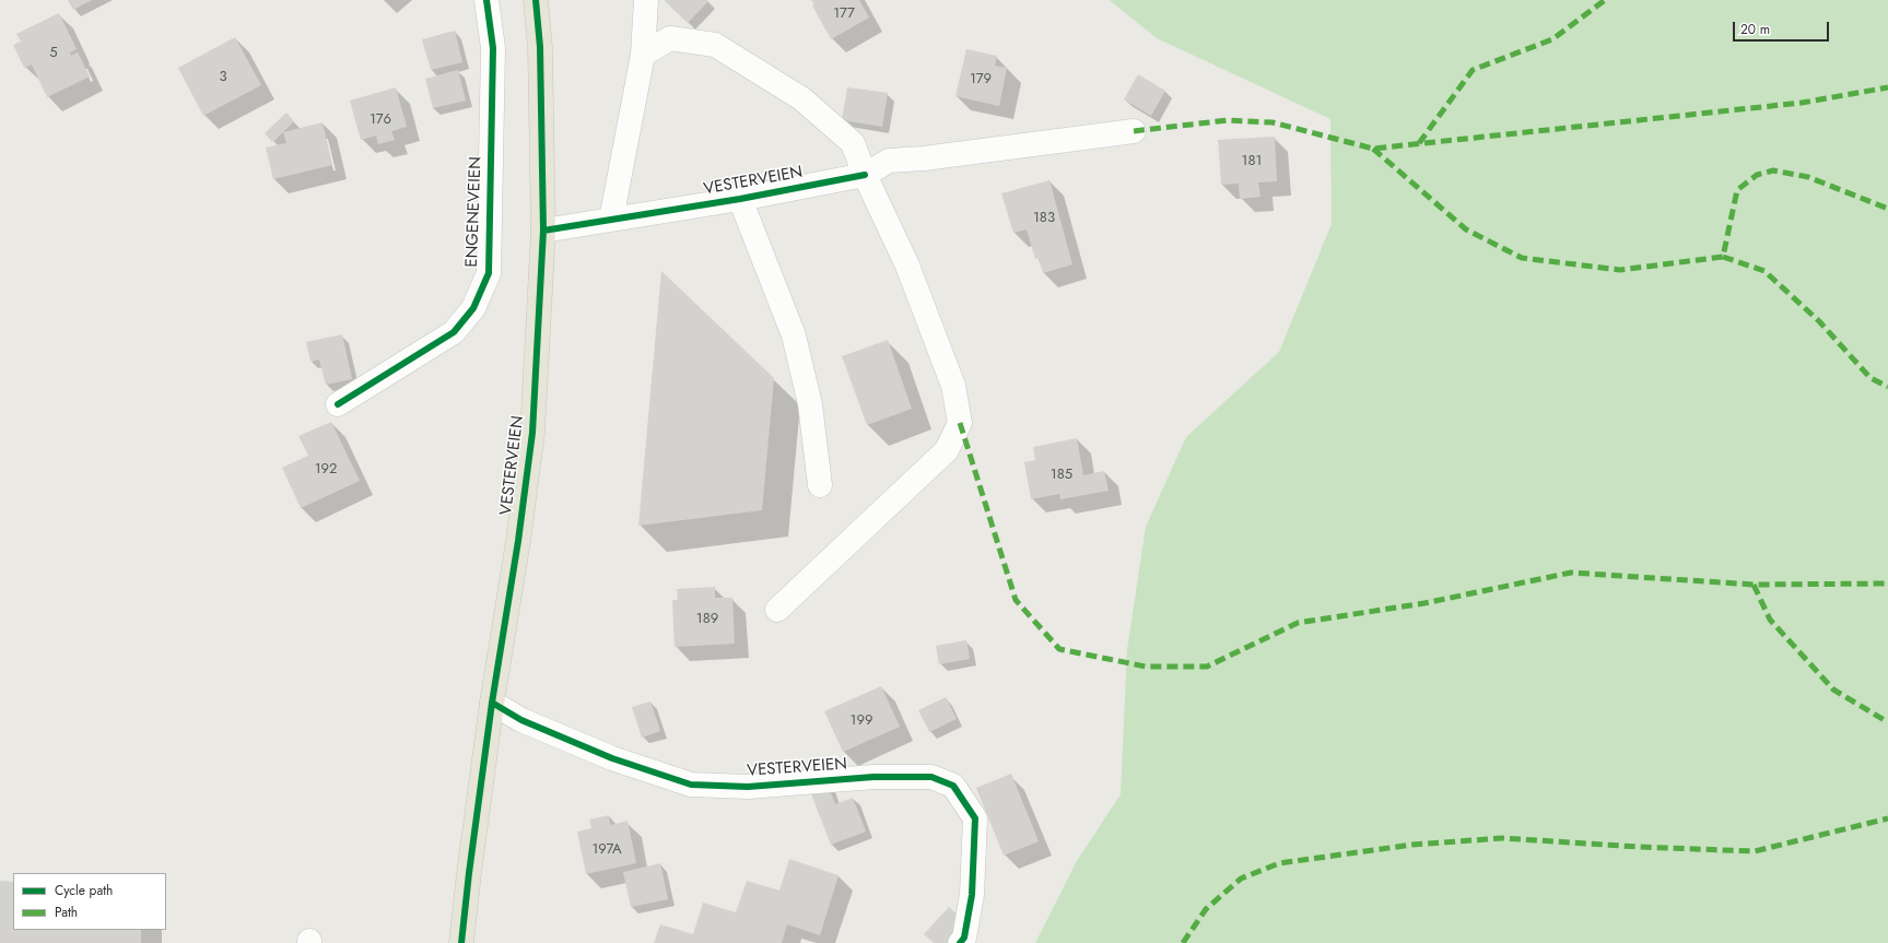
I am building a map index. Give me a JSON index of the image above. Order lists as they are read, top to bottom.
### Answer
{
  "streets": {
    "main road": ["VESTERVEIEN"],
    "street": ["ENGENEVEIEN"]
  },
  "house_numbers": [
    "177",
    "5",
    "3",
    "179",
    "176",
    "181",
    "183",
    "192",
    "185",
    "189",
    "199",
    "197A"
  ],
  "legend": ["Cycle path", "Path"],
  "scale_bar": "20 m"
}
